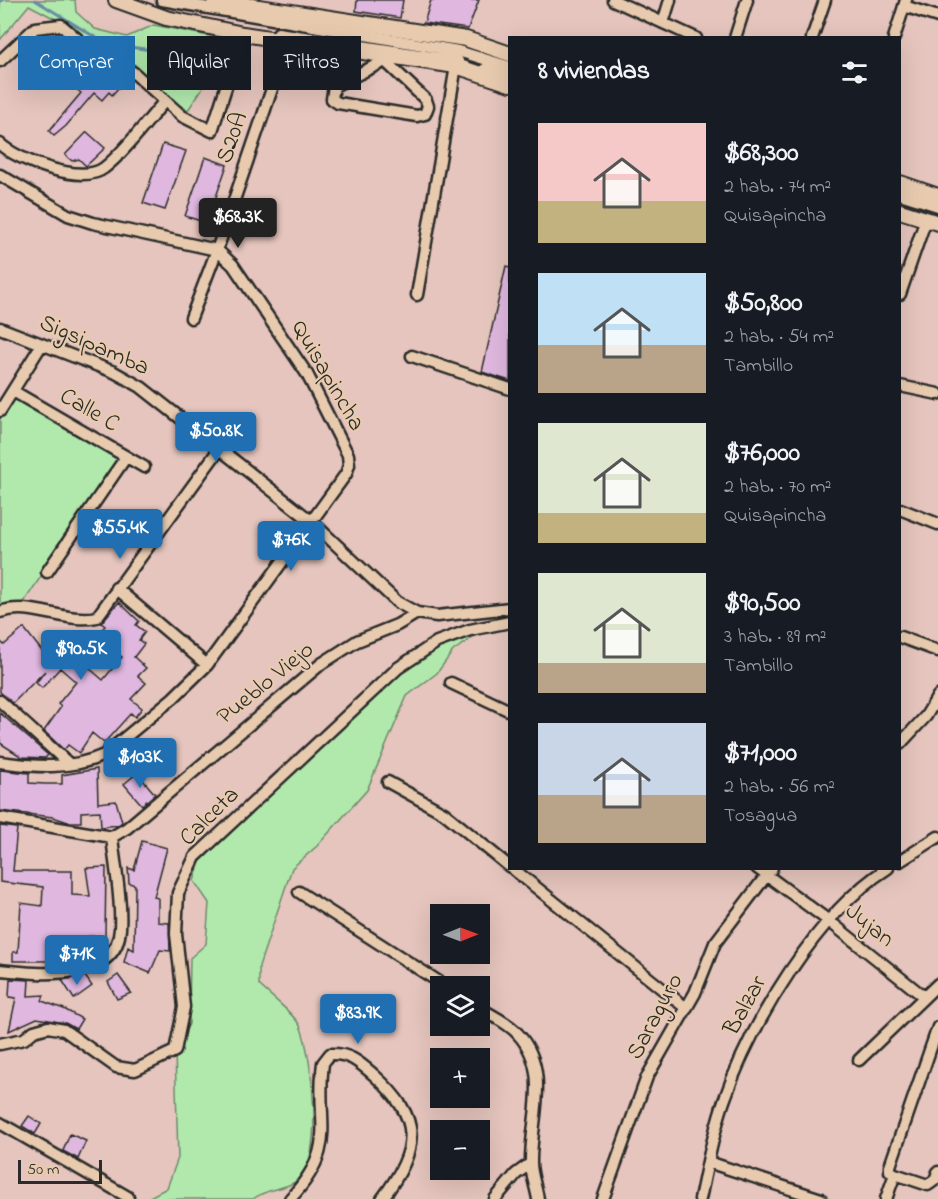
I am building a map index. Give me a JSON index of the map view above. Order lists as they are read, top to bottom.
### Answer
{
  "streets": {
    "street": [
      "S20A",
      "Sigsipamba",
      "Quisapincha",
      "Calle C",
      "Pueblo Viejo",
      "Calceta",
      "Jujan",
      "Balzar",
      "Saraguro"
    ]
  },
  "crossings": [
    ["S20A", "Quisapincha"],
    ["Sigsipamba", "Quisapincha"],
    ["Sigsipamba", "Pueblo Viejo"],
    ["Jujan", "Balzar"],
    ["Jujan", "Saraguro"]
  ],
  "scale_bar": "50 m",
  "north": "right",
  "page": {
    "chip": ["Comprar", "Alquilar", "Filtros"],
    "heading": "8 viviendas",
    "list": [
      {
        "name": "$68,300",
        "note": "2 hab. · 74 m² · Quisapincha"
      },
      {
        "name": "$50,800",
        "note": "2 hab. · 54 m² · Tambillo"
      },
      {
        "name": "$76,000",
        "note": "2 hab. · 70 m² · Quisapincha"
      },
      {
        "name": "$90,500",
        "note": "3 hab. · 89 m² · Tambillo"
      },
      {
        "name": "$71,000",
        "note": "2 hab. · 56 m² · Tosagua"
      }
    ],
    "price": [
      "$68.3K",
      "$50.8K",
      "$55.4K",
      "$76K",
      "$90.5K",
      "$103K",
      "$71K",
      "$83.9K"
    ],
    "map_buttons": ["+", "−"],
    "scale": "50 m"
  }
}
